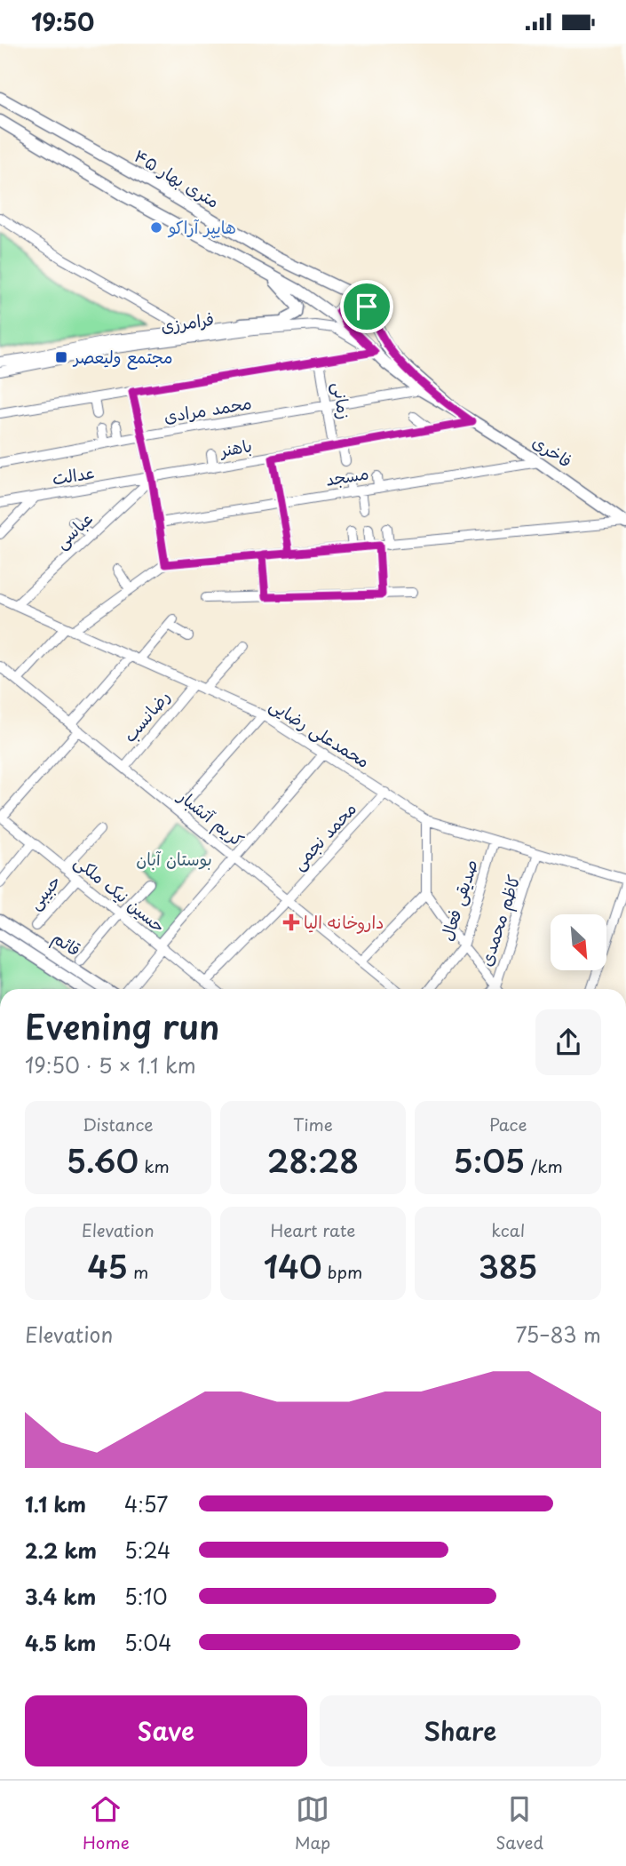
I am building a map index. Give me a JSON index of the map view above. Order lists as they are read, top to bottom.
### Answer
{
  "streets": {
    "main road": ["۴۵ متری بهار", "فاخری", "قائم"],
    "street": [
      "فرامرزی",
      "زمانی",
      "محمد مرادی",
      "باهنر",
      "عدالت",
      "مسجد",
      "عباسی",
      "رضانسب",
      "محمدعلی رضایی",
      "کریم آتشبار",
      "محمد نجمی",
      "حبیبی",
      "حسین نیک ملکی",
      "صدیقی فعال",
      "کاظم محمدی"
    ]
  },
  "crossings": [
    ["۴۵ متری بهار", "فاخری"],
    ["فرامرزی", "فاخری"],
    ["زمانی", "محمد مرادی"],
    ["زمانی", "باهنر"],
    ["محمد مرادی", "فاخری"],
    ["باهنر", "فاخری"],
    ["باهنر", "عدالت"],
    ["باهنر", "عباسی"],
    ["فاخری", "مسجد"],
    ["عدالت", "عباسی"],
    ["عباسی", "محمدعلی رضایی"],
    ["رضانسب", "محمدعلی رضایی"],
    ["رضانسب", "کریم آتشبار"],
    ["محمدعلی رضایی", "محمد نجمی"],
    ["محمدعلی رضایی", "صدیقی فعال"],
    ["محمدعلی رضایی", "کاظم محمدی"],
    ["کریم آتشبار", "محمد نجمی"],
    ["محمد نجمی", "حسین نیک ملکی"],
    ["حبیبی", "حسین نیک ملکی"]
  ],
  "parks": ["بوستان آبان"],
  "places": {
    "other": ["هایپر آراکو"],
    "transit": ["مجتمع ولیعصر"],
    "health": ["داروخانه الیا"]
  },
  "north": "bottom right",
  "page": {
    "status": "19:50",
    "heading": ["Evening run", "19:50 · 5 × 1.1 km"],
    "stats": [
      ["Distance", "5.60 km"],
      ["Time", "28:28"],
      ["Pace", "5:05 /km"],
      ["Elevation", "45 m"],
      ["Heart rate", "140 bpm"],
      ["kcal", "385"]
    ],
    "chart": ["Elevation", "75–83 m"],
    "list": [
      {
        "name": "1.1 km",
        "note": "4:57"
      },
      {
        "name": "2.2 km",
        "note": "5:24"
      },
      {
        "name": "3.4 km",
        "note": "5:10"
      },
      {
        "name": "4.5 km",
        "note": "5:04"
      }
    ],
    "buttons": ["Save", "Share"],
    "tabs": ["Home", "Map", "Saved"]
  }
}
